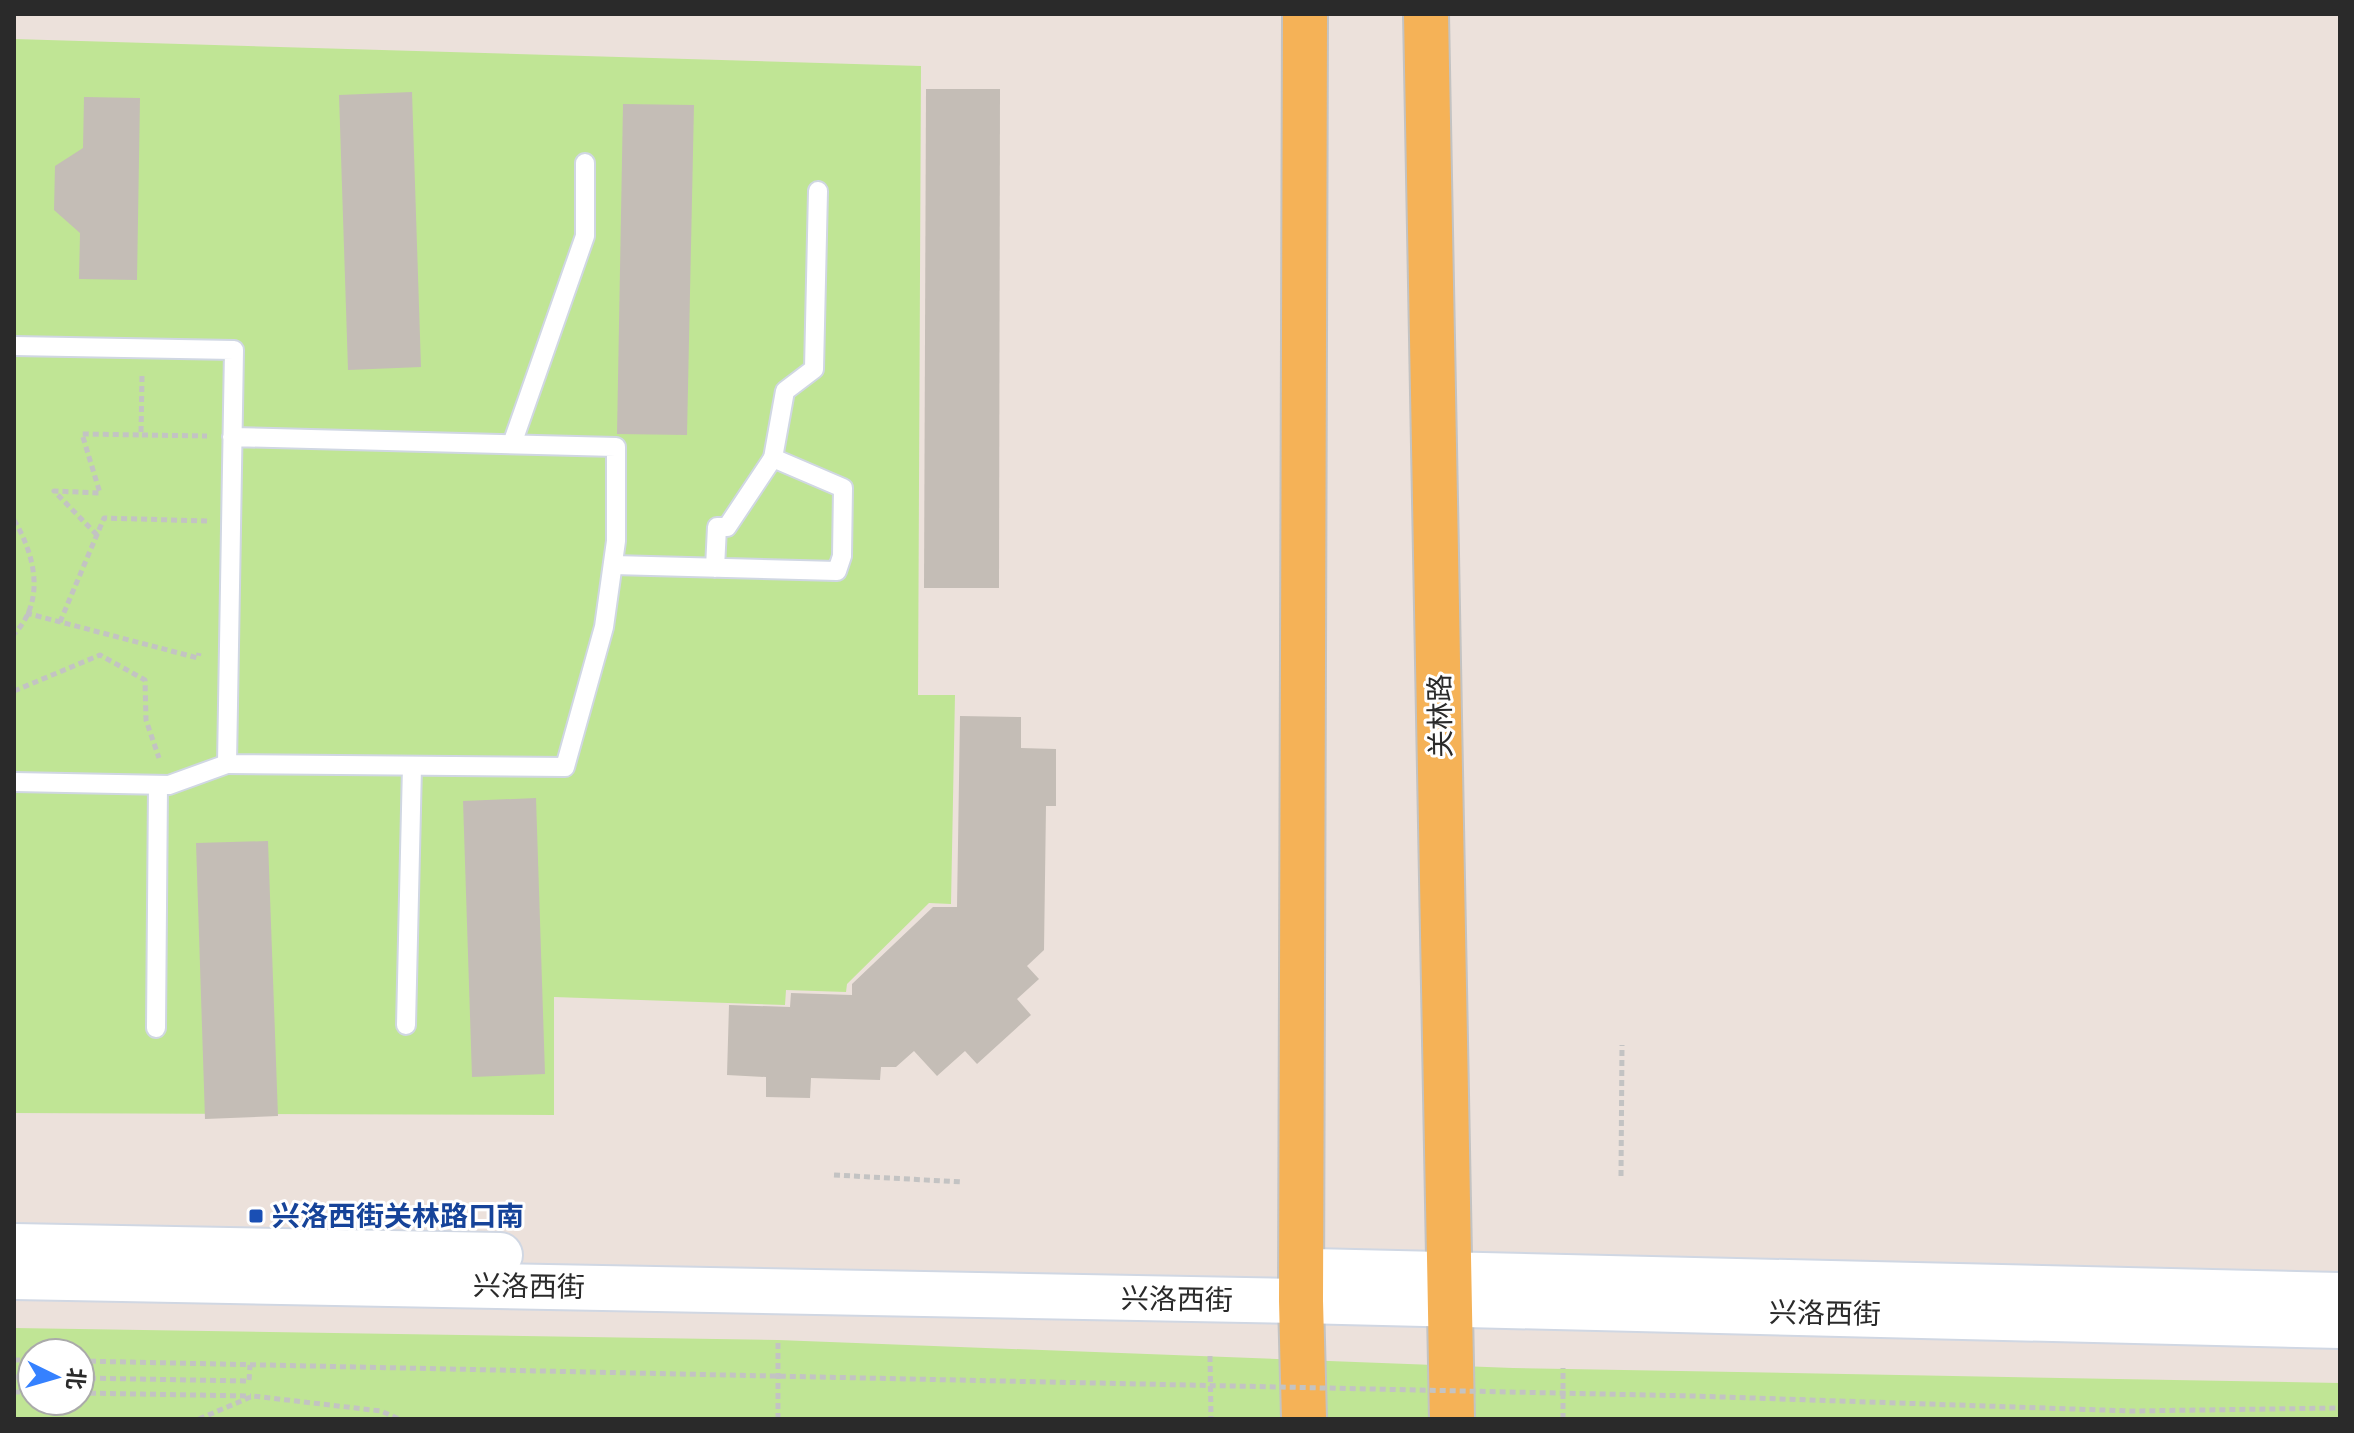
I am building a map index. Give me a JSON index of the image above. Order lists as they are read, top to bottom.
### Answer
{
  "streets": {
    "main road": ["关林路"],
    "street": ["兴洛西街"]
  },
  "crossings": [
    ["关林路", "兴洛西街"]
  ],
  "places": {
    "transit": ["兴洛西街关林路口南"]
  },
  "north": "right"
}
